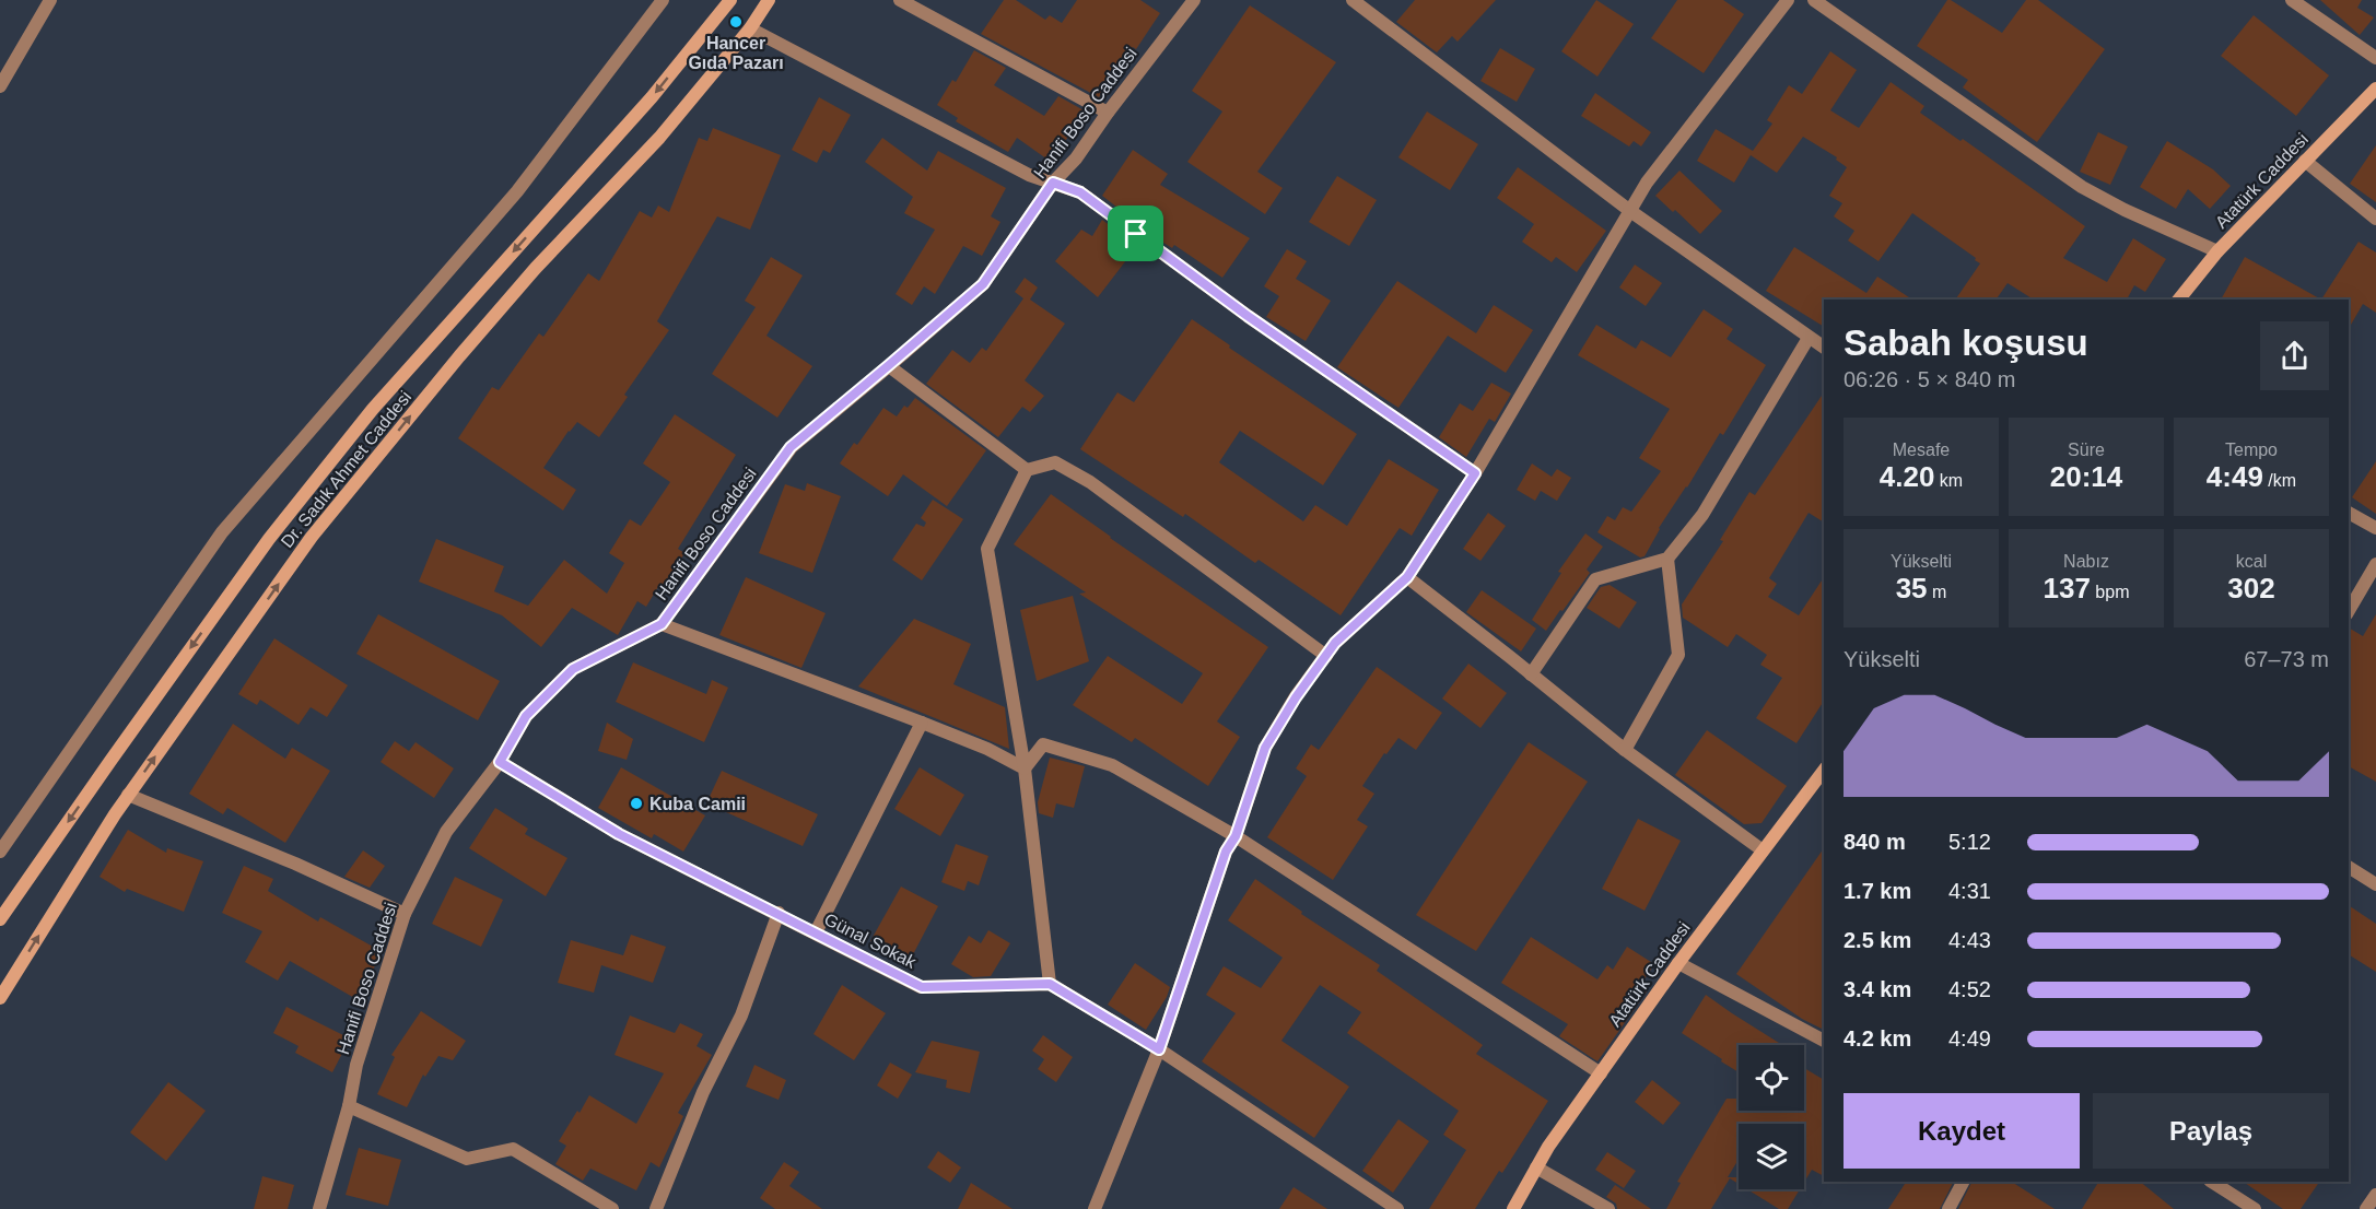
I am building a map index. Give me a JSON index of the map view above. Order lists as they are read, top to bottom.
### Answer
{
  "streets": {
    "street": [
      "Hanifi Boso Caddesi",
      "Atatürk Caddesi",
      "Dr. Sadık Ahmet Caddesi",
      "Günal Sokak"
    ]
  },
  "crossings": [
    ["Hanifi Boso Caddesi", "Günal Sokak"]
  ],
  "places": ["Hancer Gıda Pazarı", "Kuba Camii"],
  "page": {
    "heading": ["Sabah koşusu", "06:26 · 5 × 840 m"],
    "stats": [
      ["Mesafe", "4.20 km"],
      ["Süre", "20:14"],
      ["Tempo", "4:49 /km"],
      ["Yükselti", "35 m"],
      ["Nabız", "137 bpm"],
      ["kcal", "302"]
    ],
    "chart": ["Yükselti", "67–73 m"],
    "list": [
      {
        "name": "840 m",
        "note": "5:12"
      },
      {
        "name": "1.7 km",
        "note": "4:31"
      },
      {
        "name": "2.5 km",
        "note": "4:43"
      },
      {
        "name": "3.4 km",
        "note": "4:52"
      },
      {
        "name": "4.2 km",
        "note": "4:49"
      }
    ],
    "buttons": ["Kaydet", "Paylaş"]
  }
}
